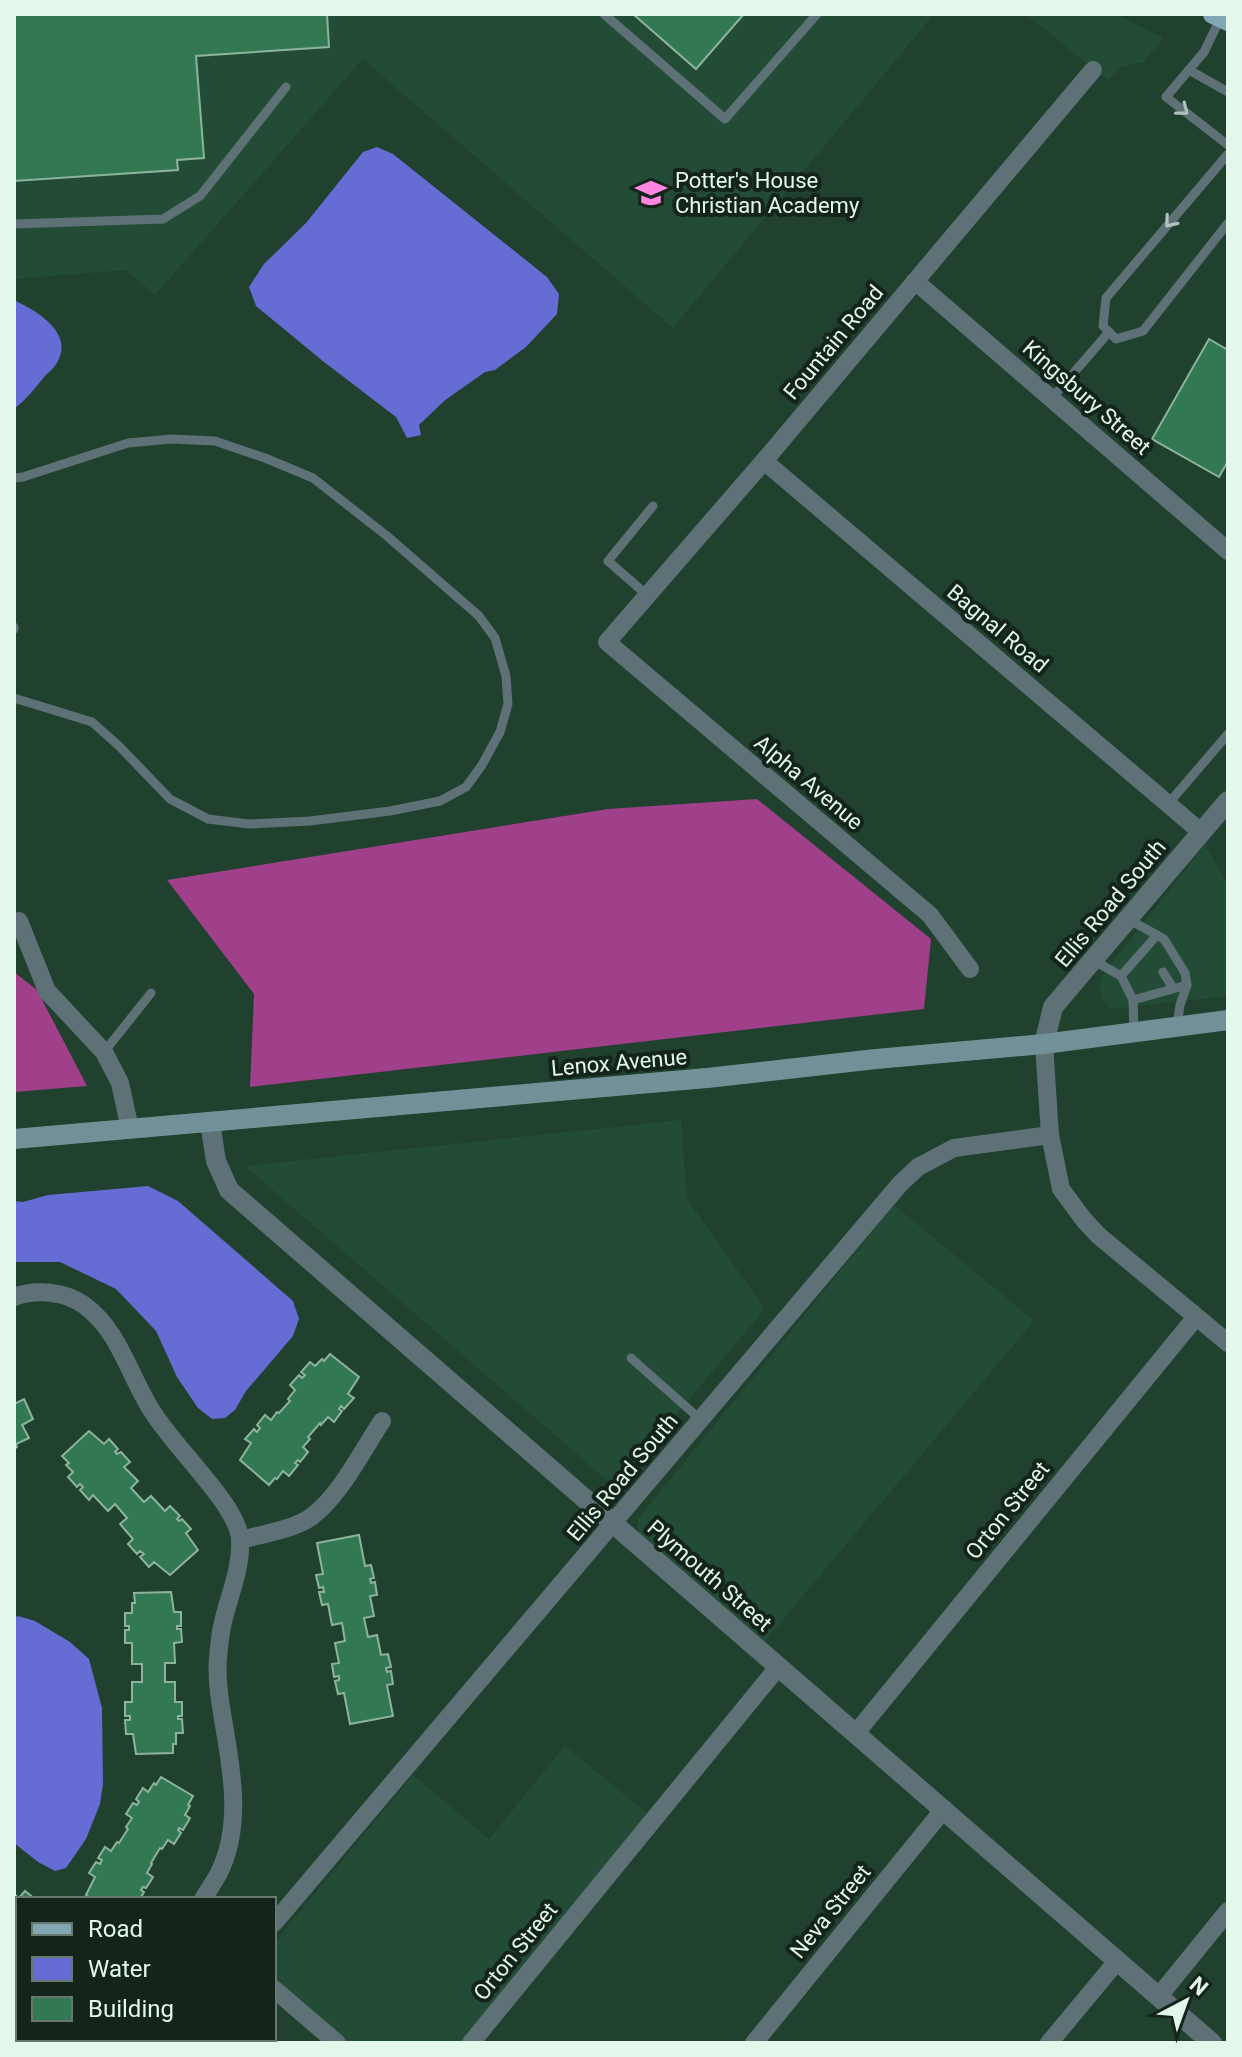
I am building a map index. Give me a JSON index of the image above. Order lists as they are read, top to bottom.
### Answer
{
  "streets": {
    "main road": ["Lenox Avenue"],
    "street": [
      "Fountain Road",
      "Kingsbury Street",
      "Bagnal Road",
      "Alpha Avenue",
      "Ellis Road South",
      "Orton Street",
      "Plymouth Street",
      "Neva Street"
    ]
  },
  "crossings": [
    ["Fountain Road", "Kingsbury Street"],
    ["Fountain Road", "Bagnal Road"],
    ["Fountain Road", "Alpha Avenue"],
    ["Bagnal Road", "Ellis Road South"],
    ["Ellis Road South", "Lenox Avenue"],
    ["Ellis Road South", "Plymouth Street"],
    ["Lenox Avenue", "Plymouth Street"],
    ["Orton Street", "Plymouth Street"],
    ["Plymouth Street", "Neva Street"]
  ],
  "places": {
    "school or university": ["Potter's House Christian Academy"]
  },
  "legend": ["Road", "Water", "Building"],
  "north": "top right"
}
